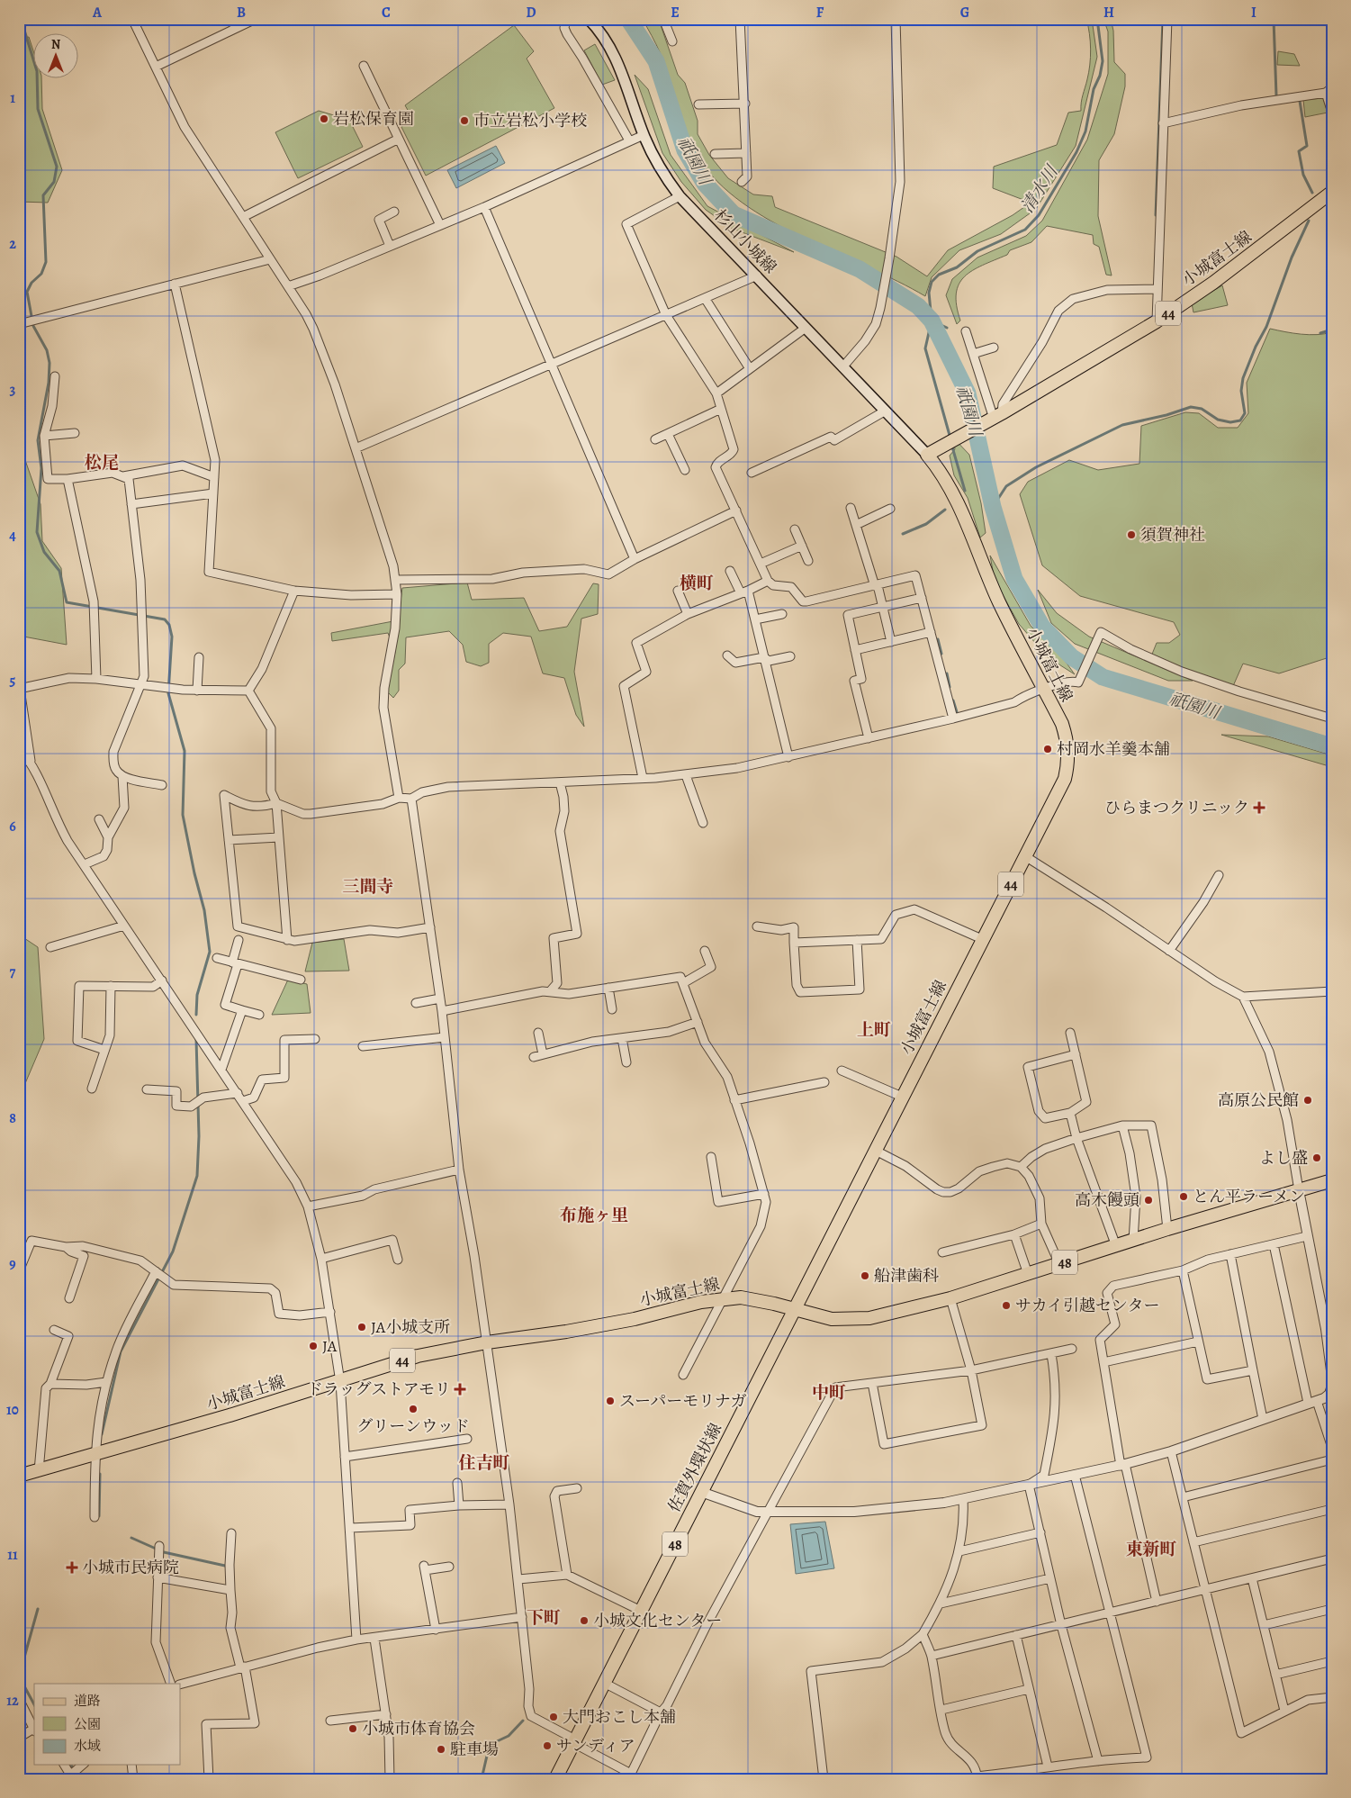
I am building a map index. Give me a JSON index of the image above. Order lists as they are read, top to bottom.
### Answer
{
  "streets": {
    "main road": [
      "杉山小城線",
      "小城富士線",
      "44",
      "48",
      "佐賀外環状線"
    ]
  },
  "crossings": [
    ["杉山小城線", "小城富士線"],
    ["小城富士線", "48"],
    ["小城富士線", "佐賀外環状線"],
    ["48", "佐賀外環状線"]
  ],
  "districts": [
    "松尾",
    "横町",
    "三間寺",
    "上町",
    "布施ヶ里",
    "中町",
    "住吉町",
    "東新町",
    "下町"
  ],
  "water": ["祇園川", "清水川"],
  "places": {
    "other": [
      "岩松保育園",
      "市立岩松小学校",
      "須賀神社",
      "村岡水羊羹本舗",
      "高原公民館",
      "よし盛",
      "とん平ラーメン",
      "高木饅頭",
      "船津歯科",
      "サカイ引越センター",
      "JA小城支所",
      "JA",
      "スーパーモリナガ",
      "グリーンウッド",
      "小城文化センター",
      "大門おこし本舗",
      "小城市体育協会",
      "サンディア",
      "駐車場"
    ],
    "health": ["ひらまつクリニック", "ドラッグストアモリ", "小城市民病院"]
  },
  "legend": ["道路", "公園", "水域"],
  "north": "top",
  "grid": {
    "columns": [
      "A",
      "B",
      "C",
      "D",
      "E",
      "F",
      "G",
      "H",
      "I"
    ],
    "rows": [
      "1",
      "2",
      "3",
      "4",
      "5",
      "6",
      "7",
      "8",
      "9",
      "10",
      "11",
      "12"
    ]
  }
}
